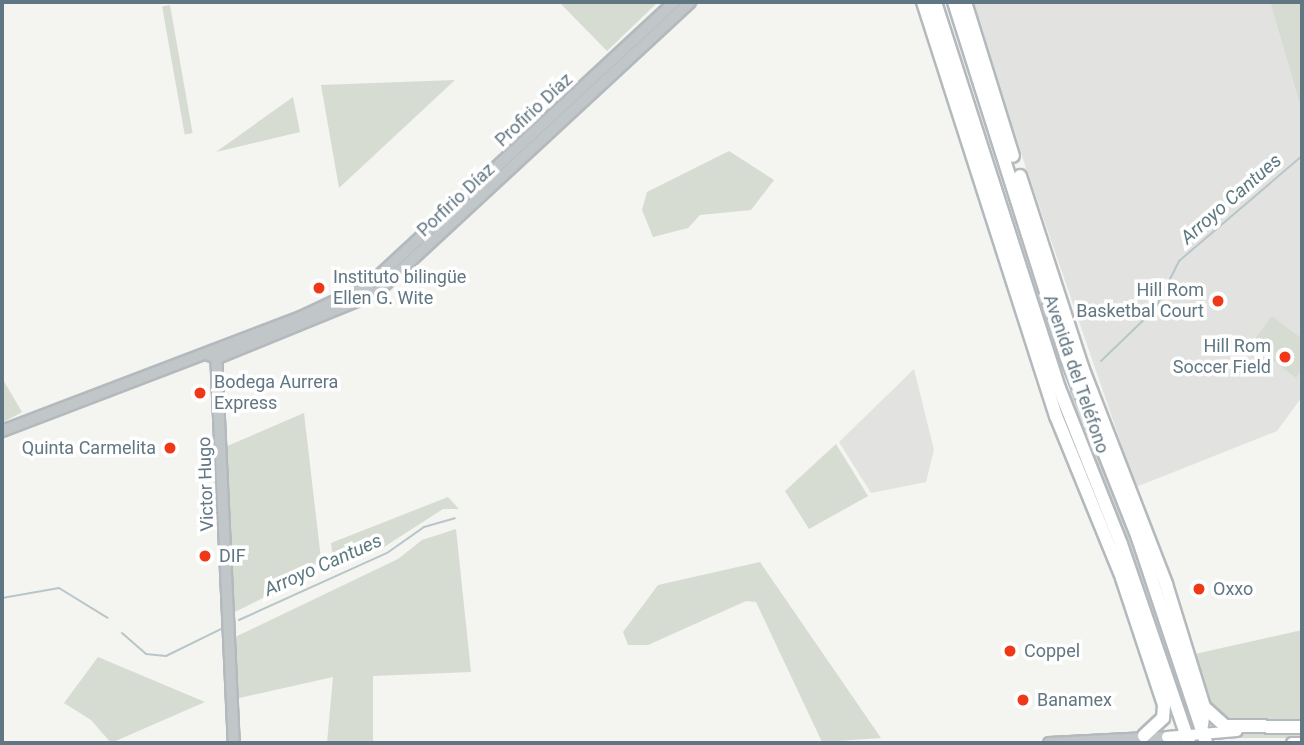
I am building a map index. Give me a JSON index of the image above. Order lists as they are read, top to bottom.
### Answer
{
  "streets": {
    "main road": ["Avenida del Teléfono"],
    "street": ["Profirio Díaz", "Porfirio Díaz", "Victor Hugo"]
  },
  "crossings": [
    ["Profirio Díaz", "Porfirio Díaz"],
    ["Porfirio Díaz", "Victor Hugo"]
  ],
  "water": ["Arroyo Cantues"],
  "places": [
    "Instituto bilingüe Ellen G. Wite",
    "Hill Rom Basketbal Court",
    "Hill Rom Soccer Field",
    "Bodega Aurrera Express",
    "Quinta Carmelita",
    "DIF",
    "Oxxo",
    "Coppel",
    "Banamex"
  ]
}
